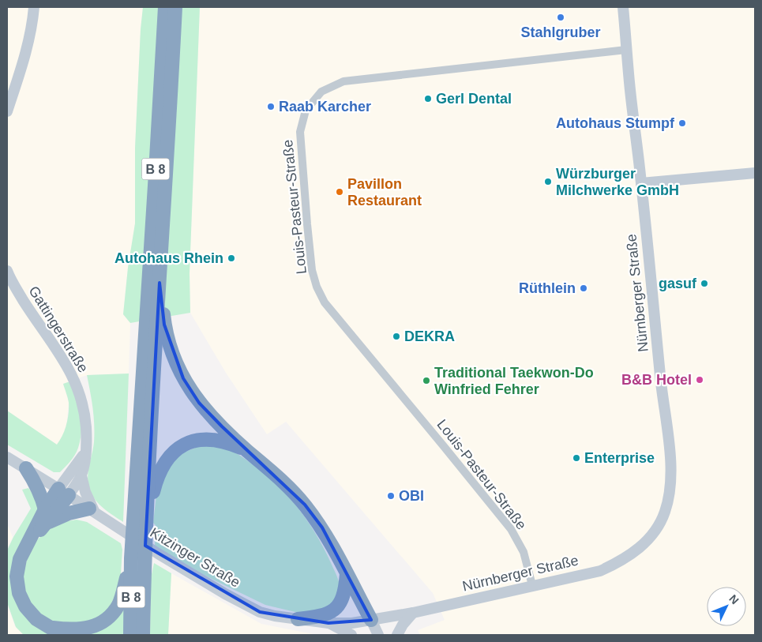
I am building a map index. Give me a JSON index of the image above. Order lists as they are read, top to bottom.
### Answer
{
  "streets": {
    "highway": ["B 8"],
    "street": [
      "Louis-Pasteur-Straße",
      "Nürnberger Straße",
      "Gattingerstraße",
      "Kitzinger Straße"
    ]
  },
  "crossings": [
    ["Louis-Pasteur-Straße", "Nürnberger Straße"],
    ["Nürnberger Straße", "Kitzinger Straße"],
    ["Gattingerstraße", "Kitzinger Straße"]
  ],
  "places": [
    "Stahlgruber",
    "Gerl Dental",
    "Raab Karcher",
    "Autohaus Stumpf",
    "Würzburger Milchwerke GmbH",
    "Pavillon Restaurant",
    "Autohaus Rhein",
    "gasuf",
    "Rüthlein",
    "DEKRA",
    "B&B Hotel",
    "Traditional Taekwon-Do Winfried Fehrer",
    "Enterprise",
    "OBI"
  ],
  "north": "top right"
}
